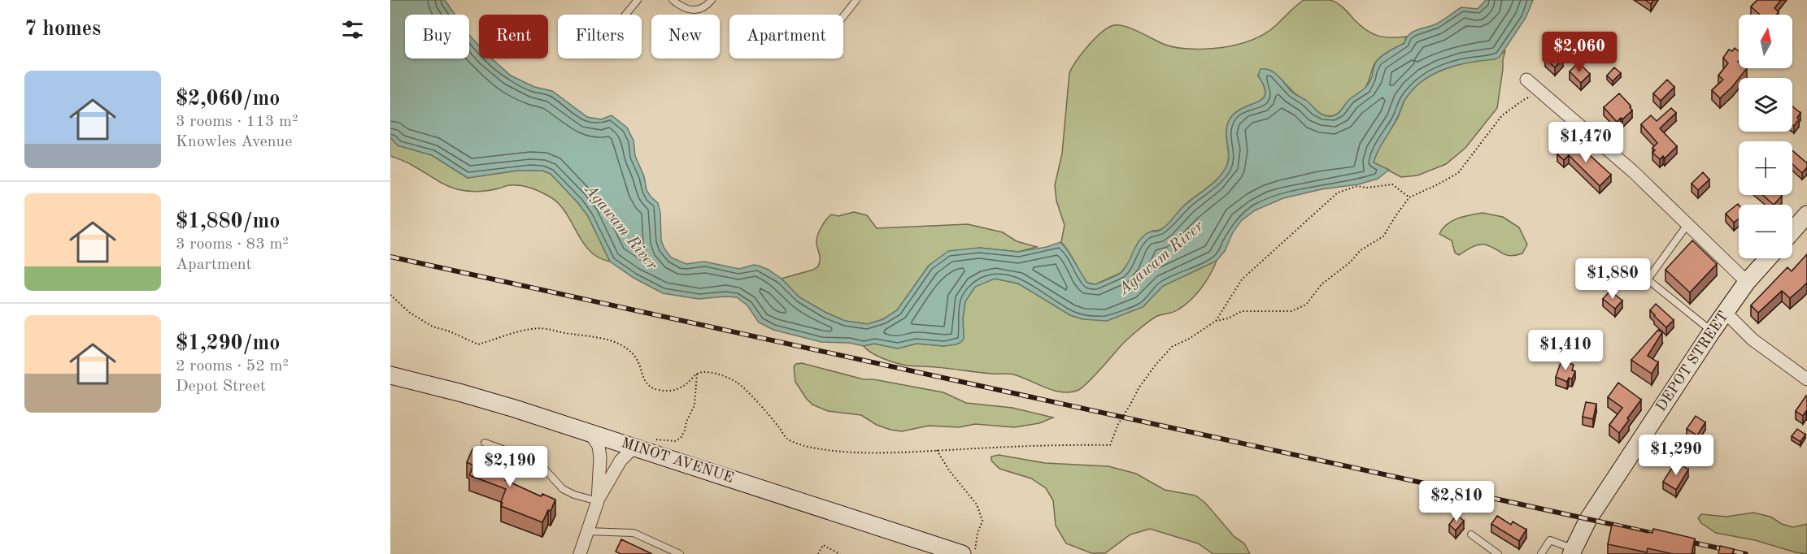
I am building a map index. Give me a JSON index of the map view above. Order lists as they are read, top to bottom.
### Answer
{
  "streets": {
    "main road": ["DEPOT STREET", "MINOT AVENUE"]
  },
  "water": ["Agawam River"],
  "north": "top",
  "page": {
    "heading": "7 homes",
    "map_buttons": ["+", "−"],
    "chip": [
      "Buy",
      "Rent",
      "Filters",
      "New",
      "Apartment"
    ],
    "price": [
      "$2,060",
      "$1,470",
      "$1,880",
      "$1,410",
      "$1,290",
      "$2,190",
      "$2,810"
    ],
    "list": [
      {
        "name": "$2,060/mo",
        "note": "3 rooms · 113 m² · Knowles Avenue"
      },
      {
        "name": "$1,880/mo",
        "note": "3 rooms · 83 m² · Apartment"
      },
      {
        "name": "$1,290/mo",
        "note": "2 rooms · 52 m² · Depot Street"
      }
    ]
  }
}
